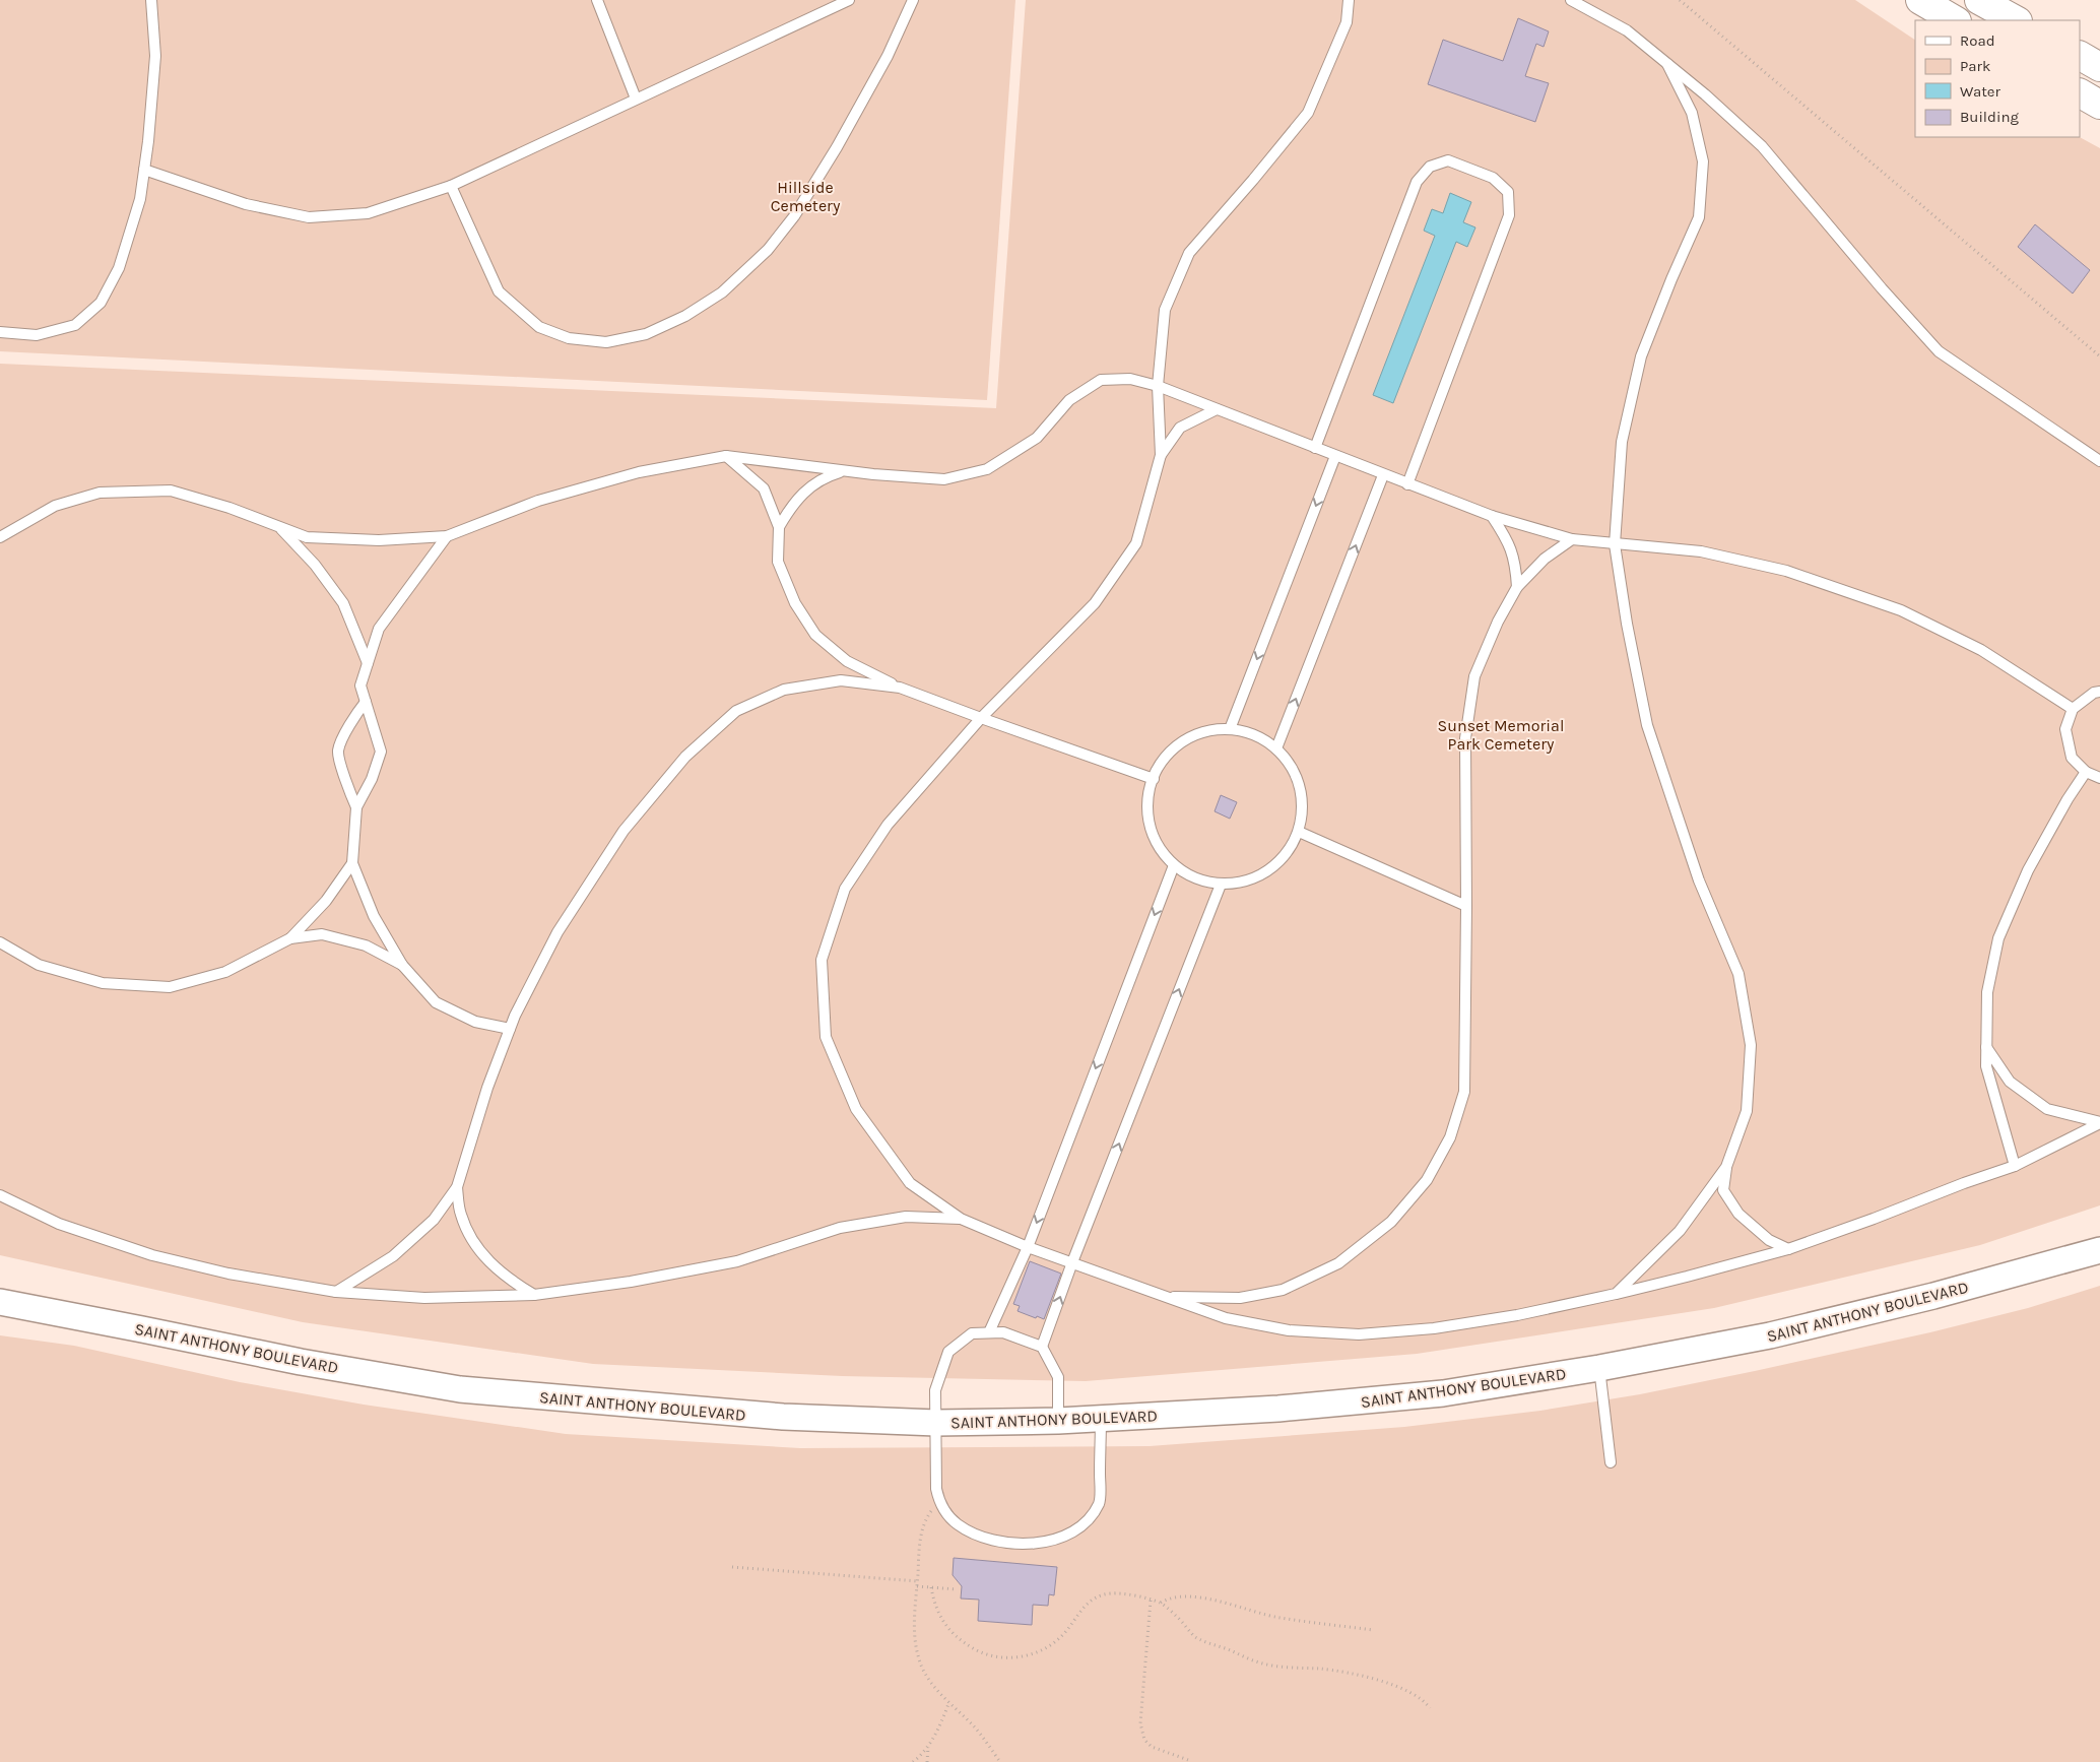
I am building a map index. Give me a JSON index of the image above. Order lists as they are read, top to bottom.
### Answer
{
  "streets": {
    "street": ["SAINT ANTHONY BOULEVARD"]
  },
  "parks": ["Hillside Cemetery", "Sunset Memorial Park Cemetery"],
  "legend": [
    "Road",
    "Park",
    "Water",
    "Building"
  ]
}
